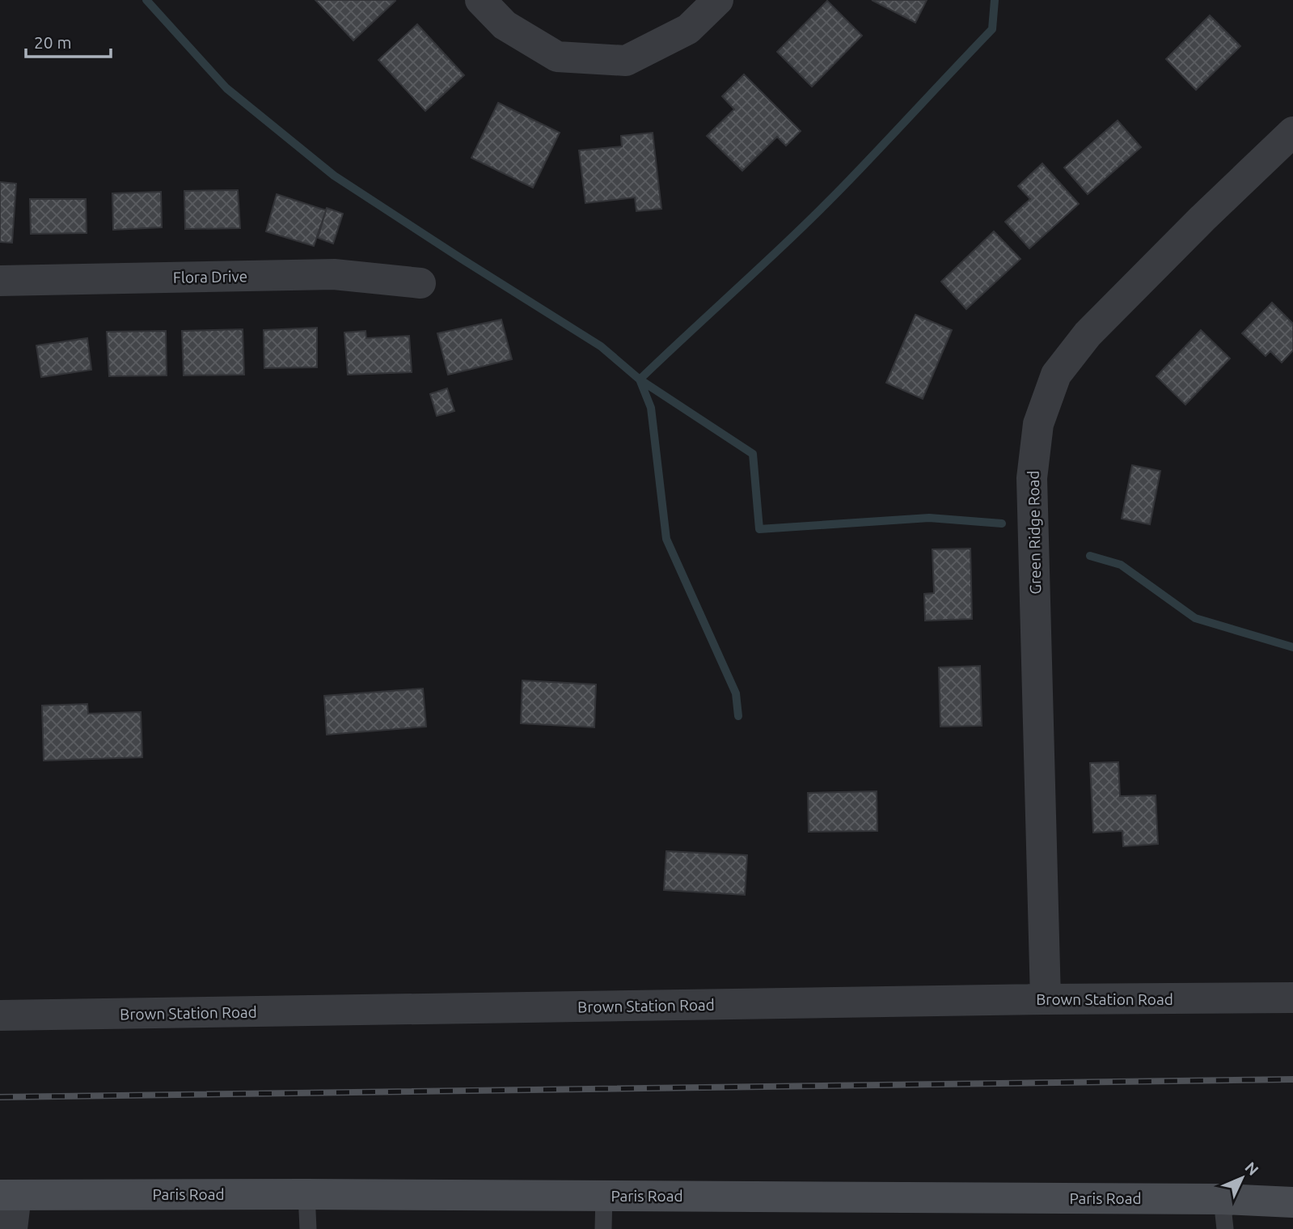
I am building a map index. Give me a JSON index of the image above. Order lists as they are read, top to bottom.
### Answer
{
  "streets": {
    "main road": ["Paris Road"],
    "street": ["Flora Drive", "Green Ridge Road", "Brown Station Road"]
  },
  "crossings": [
    ["Green Ridge Road", "Brown Station Road"]
  ],
  "scale_bar": "20 m",
  "north": "top right"
}
